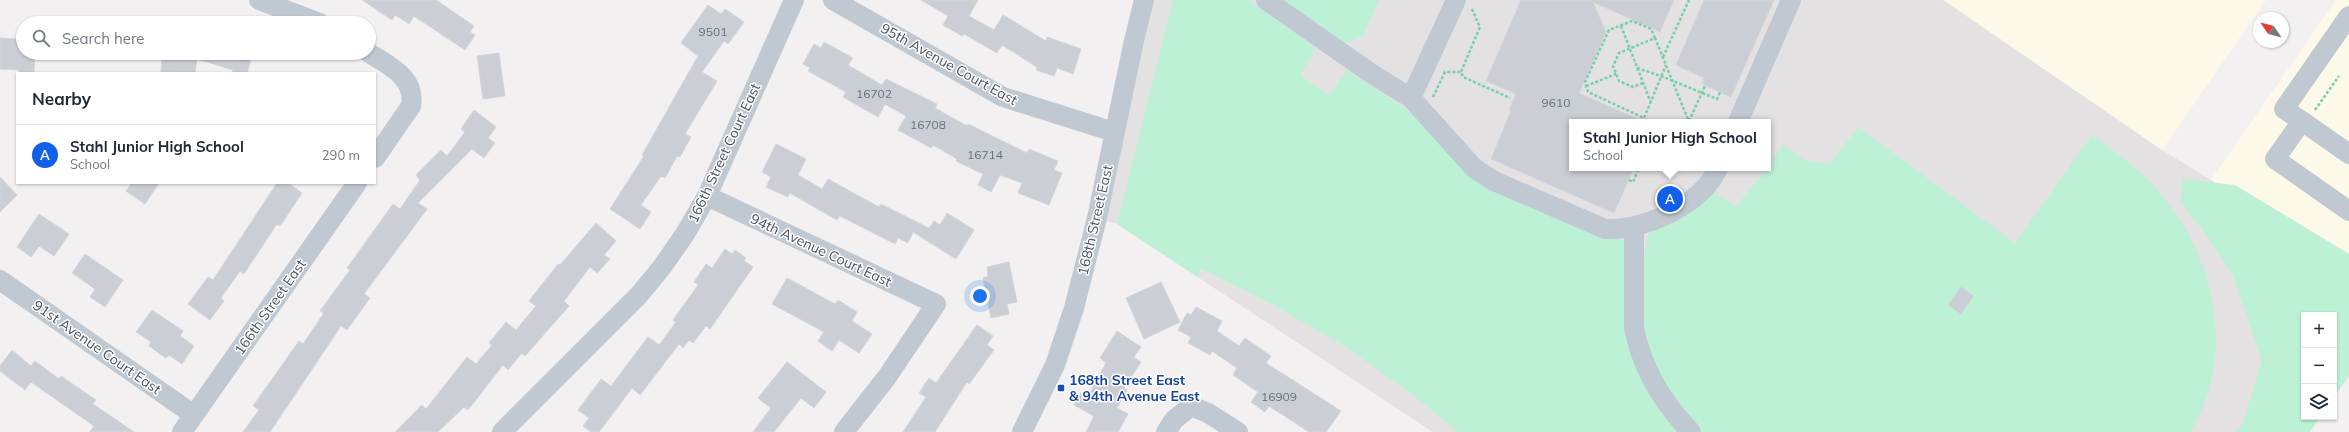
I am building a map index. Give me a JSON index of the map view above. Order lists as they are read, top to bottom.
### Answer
{
  "streets": {
    "street": [
      "95th Avenue Court East",
      "166th Street Court East",
      "168th Street East",
      "94th Avenue Court East",
      "166th Street East",
      "91st Avenue Court East"
    ]
  },
  "crossings": [
    ["95th Avenue Court East", "168th Street East"],
    ["166th Street Court East", "94th Avenue Court East"],
    ["166th Street East", "91st Avenue Court East"]
  ],
  "places": {
    "transit": ["168th Street East & 94th Avenue East"]
  },
  "house_numbers": [
    "9501",
    "16702",
    "9610",
    "16708",
    "16714",
    "16909"
  ],
  "north": "top left",
  "page": {
    "search": "Search here",
    "heading": "Nearby",
    "popup": ["Stahl Junior High School", "School"],
    "list": [
      {
        "mark": "A",
        "name": "Stahl Junior High School",
        "note": "School",
        "value": "290 m"
      }
    ],
    "pins": "A",
    "map_buttons": ["+", "−"]
  }
}
